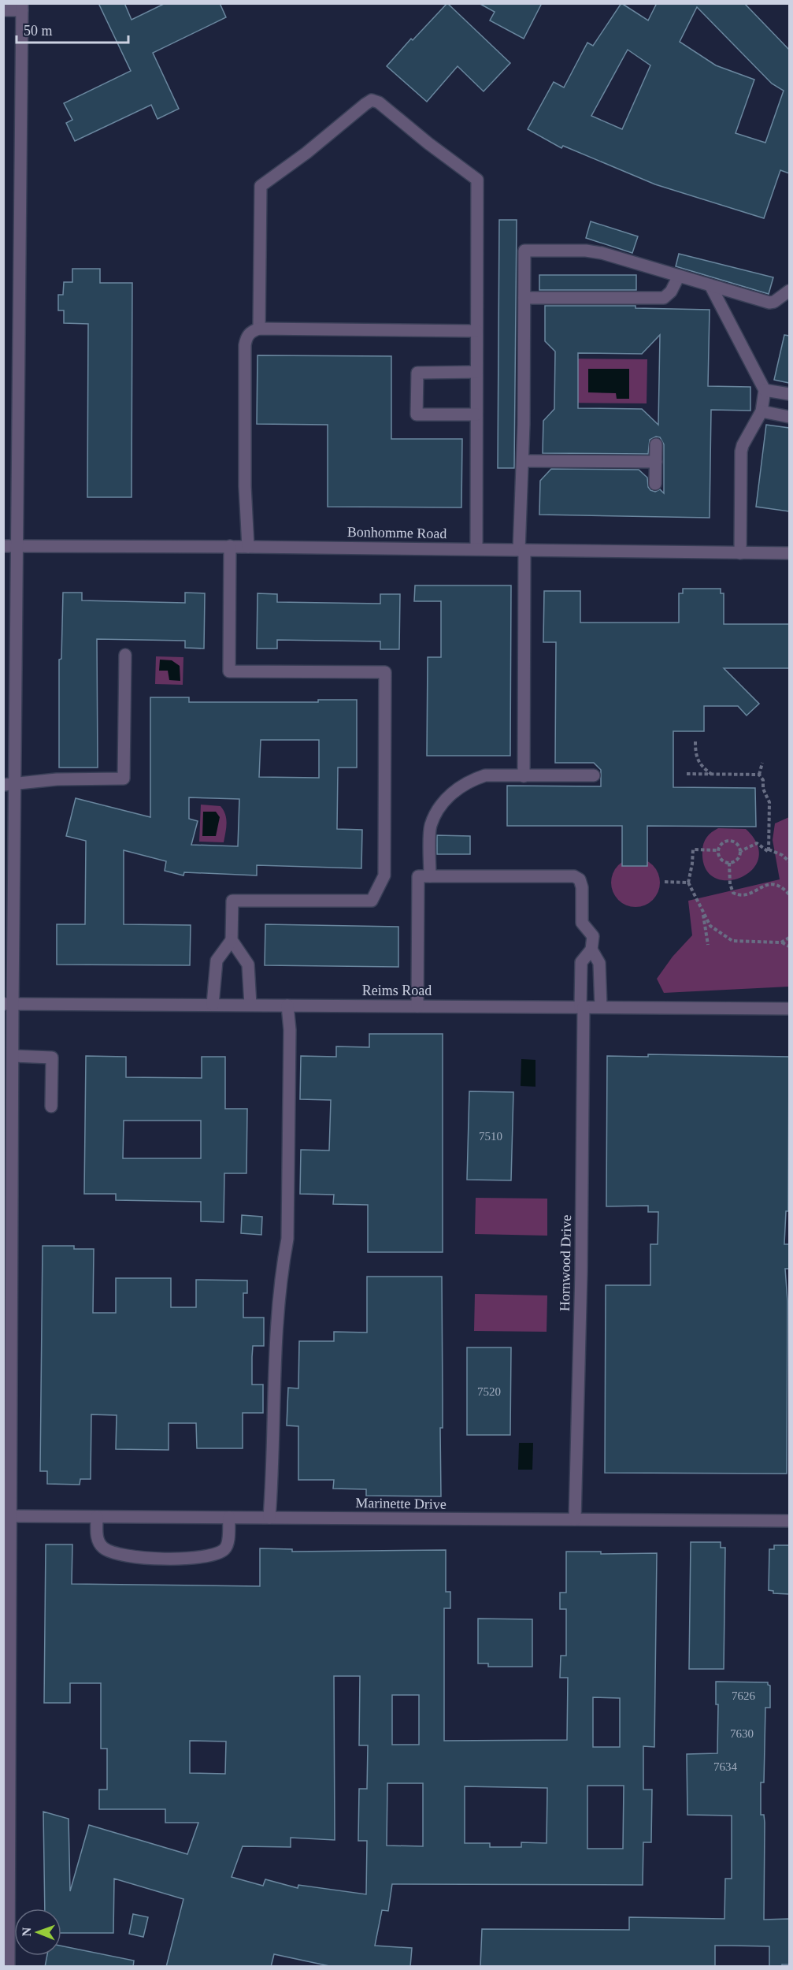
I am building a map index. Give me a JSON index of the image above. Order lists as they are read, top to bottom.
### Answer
{
  "streets": {
    "street": [
      "Bonhomme Road",
      "Reims Road",
      "Hornwood Drive",
      "Marinette Drive"
    ]
  },
  "crossings": [
    ["Reims Road", "Hornwood Drive"],
    ["Hornwood Drive", "Marinette Drive"]
  ],
  "house_numbers": [
    "7510",
    "7520",
    "7626",
    "7630",
    "7634"
  ],
  "scale_bar": "50 m",
  "north": "left"
}
